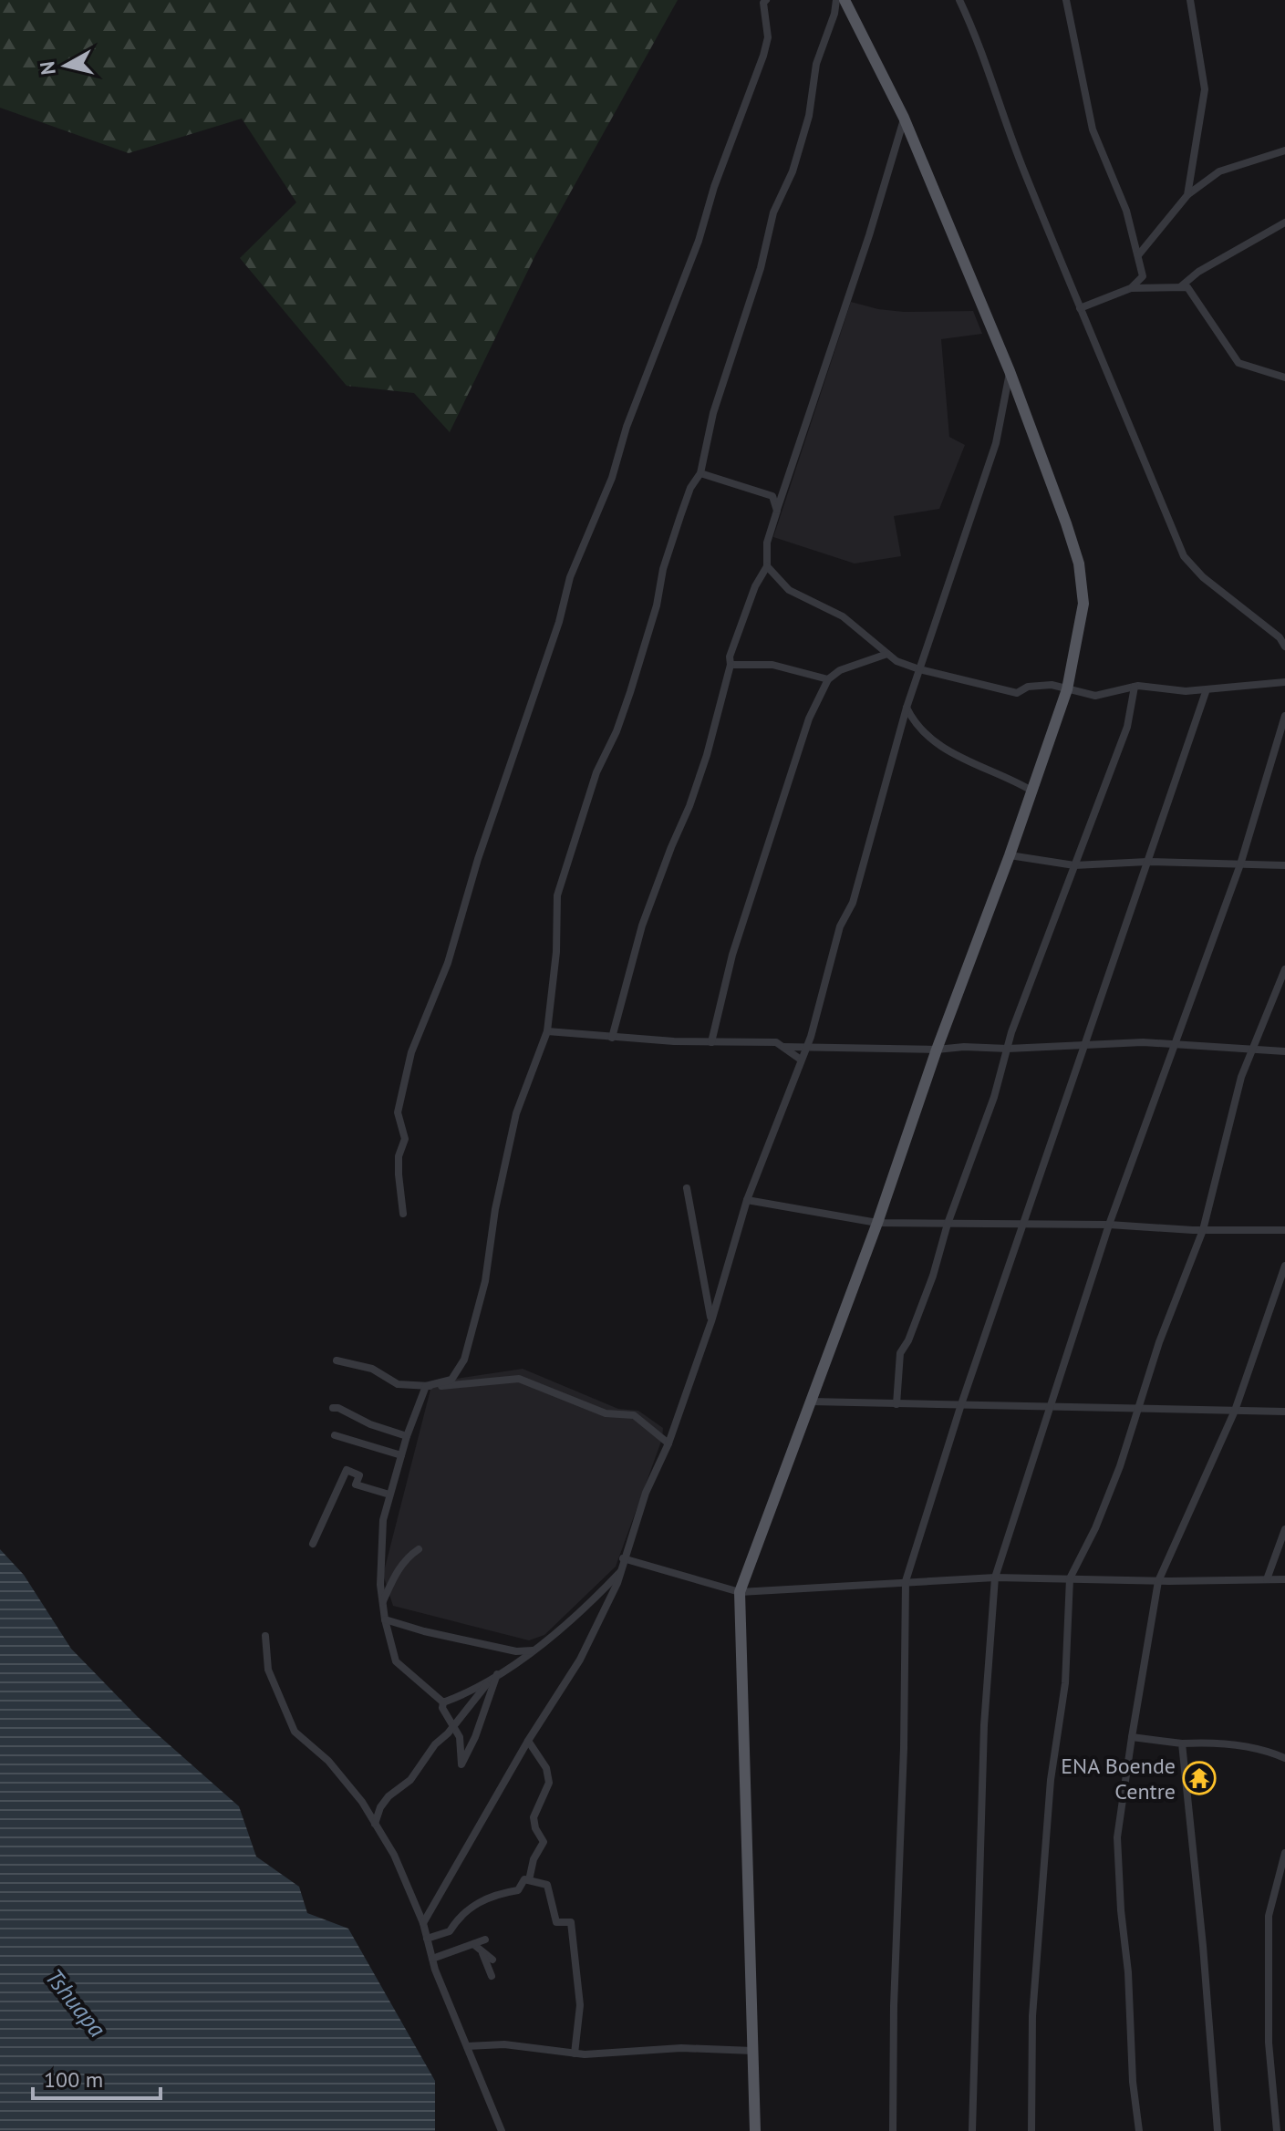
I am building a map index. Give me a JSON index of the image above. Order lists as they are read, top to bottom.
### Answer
{
  "water": ["Tshuapa"],
  "places": {
    "temple": ["ENA Boende Centre"]
  },
  "scale_bar": "100 m",
  "north": "left"
}
